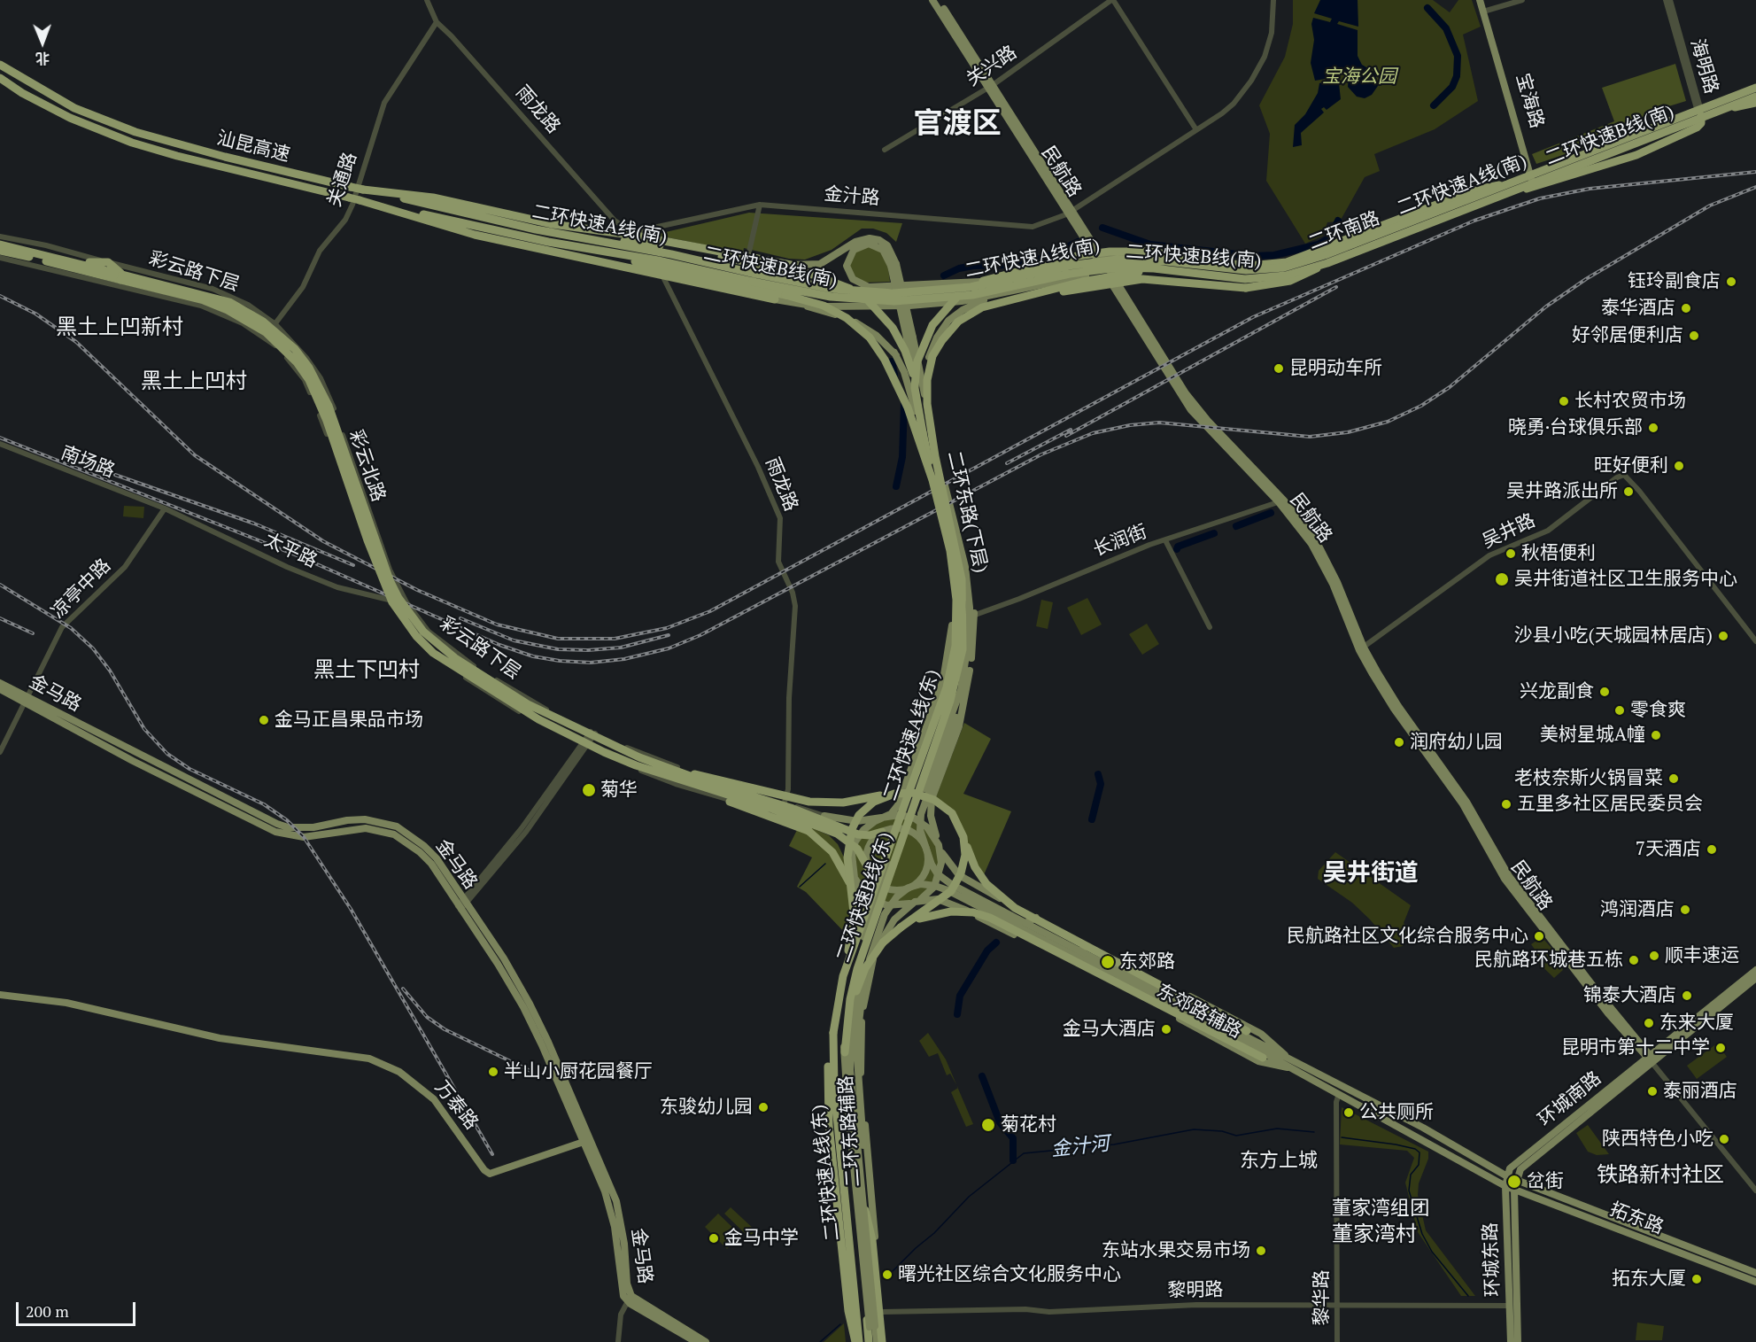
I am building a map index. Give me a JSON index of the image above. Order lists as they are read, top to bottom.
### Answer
{
  "streets": {
    "highway": [
      "二环快速B线(南)",
      "汕昆高速",
      "二环快速A线(南)",
      "彩云北路",
      "二环快速A线(东)",
      "二环快速B线(东)"
    ],
    "main road": [
      "宝海路",
      "民航路",
      "二环南路",
      "二环东路(下层)",
      "金马路",
      "东郊路辅路",
      "环城南路",
      "万泰路",
      "二环东路辅路",
      "拓东路",
      "环城东路"
    ],
    "street": [
      "关兴路",
      "海明路",
      "雨龙路",
      "关通路",
      "金汁路",
      "彩云路下层",
      "南场路",
      "吴井路",
      "长润街",
      "太平路",
      "凉亭中路",
      "黎明路",
      "黎华路"
    ]
  },
  "crossings": [
    ["关兴路", "民航路"],
    ["海明路", "二环快速B线(南)"],
    ["海明路", "二环南路"],
    ["宝海路", "二环南路"],
    ["雨龙路", "关通路"],
    ["雨龙路", "金汁路"],
    ["雨龙路", "彩云路下层"],
    ["二环快速B线(南)", "汕昆高速"],
    ["二环快速B线(南)", "二环快速A线(南)"],
    ["二环快速B线(南)", "二环南路"],
    ["汕昆高速", "二环快速A线(南)"],
    ["民航路", "金汁路"],
    ["民航路", "二环南路"],
    ["民航路", "吴井路"],
    ["民航路", "长润街"],
    ["民航路", "环城南路"],
    ["关通路", "彩云路下层"],
    ["二环快速A线(南)", "二环南路"],
    ["彩云路下层", "太平路"],
    ["南场路", "太平路"],
    ["南场路", "凉亭中路"],
    ["二环东路(下层)", "长润街"],
    ["二环东路(下层)", "二环快速B线(东)"],
    ["太平路", "凉亭中路"],
    ["凉亭中路", "金马路"],
    ["金马路", "万泰路"],
    ["二环快速A线(东)", "二环快速B线(东)"],
    ["二环快速A线(东)", "二环东路辅路"],
    ["东郊路辅路", "二环东路辅路"],
    ["环城南路", "拓东路"],
    ["环城南路", "环城东路"],
    ["二环东路辅路", "黎明路"],
    ["拓东路", "环城东路"],
    ["环城东路", "黎明路"],
    ["黎明路", "黎华路"]
  ],
  "districts": [
    "官渡区",
    "黑土上凹新村",
    "黑土上凹村",
    "黑土下凹村",
    "吴井街道",
    "东方上城",
    "铁路新村社区",
    "董家湾组团",
    "董家湾村"
  ],
  "water": ["金汁河"],
  "parks": ["宝海公园"],
  "places": [
    "钰玲副食店",
    "泰华酒店",
    "好邻居便利店",
    "昆明动车所",
    "长村农贸市场",
    "晓勇·台球俱乐部",
    "旺好便利",
    "吴井路派出所",
    "秋梧便利",
    "吴井街道社区卫生服务中心",
    "沙县小吃(天城园林居店)",
    "兴龙副食",
    "零食爽",
    "金马正昌果品市场",
    "美树星城A幢",
    "润府幼儿园",
    "老枝奈斯火锅冒菜",
    "菊华",
    "五里多社区居民委员会",
    "7天酒店",
    "鸿润酒店",
    "民航路社区文化综合服务中心",
    "顺丰速运",
    "民航路环城巷五栋",
    "东郊路",
    "锦泰大酒店",
    "东来大厦",
    "金马大酒店",
    "昆明市第十二中学",
    "半山小厨花园餐厅",
    "泰丽酒店",
    "东骏幼儿园",
    "公共厕所",
    "菊花村",
    "陕西特色小吃",
    "岔街",
    "金马中学",
    "东站水果交易市场",
    "曙光社区综合文化服务中心",
    "拓东大厦"
  ],
  "scale_bar": "200 m",
  "north": "bottom"
}
